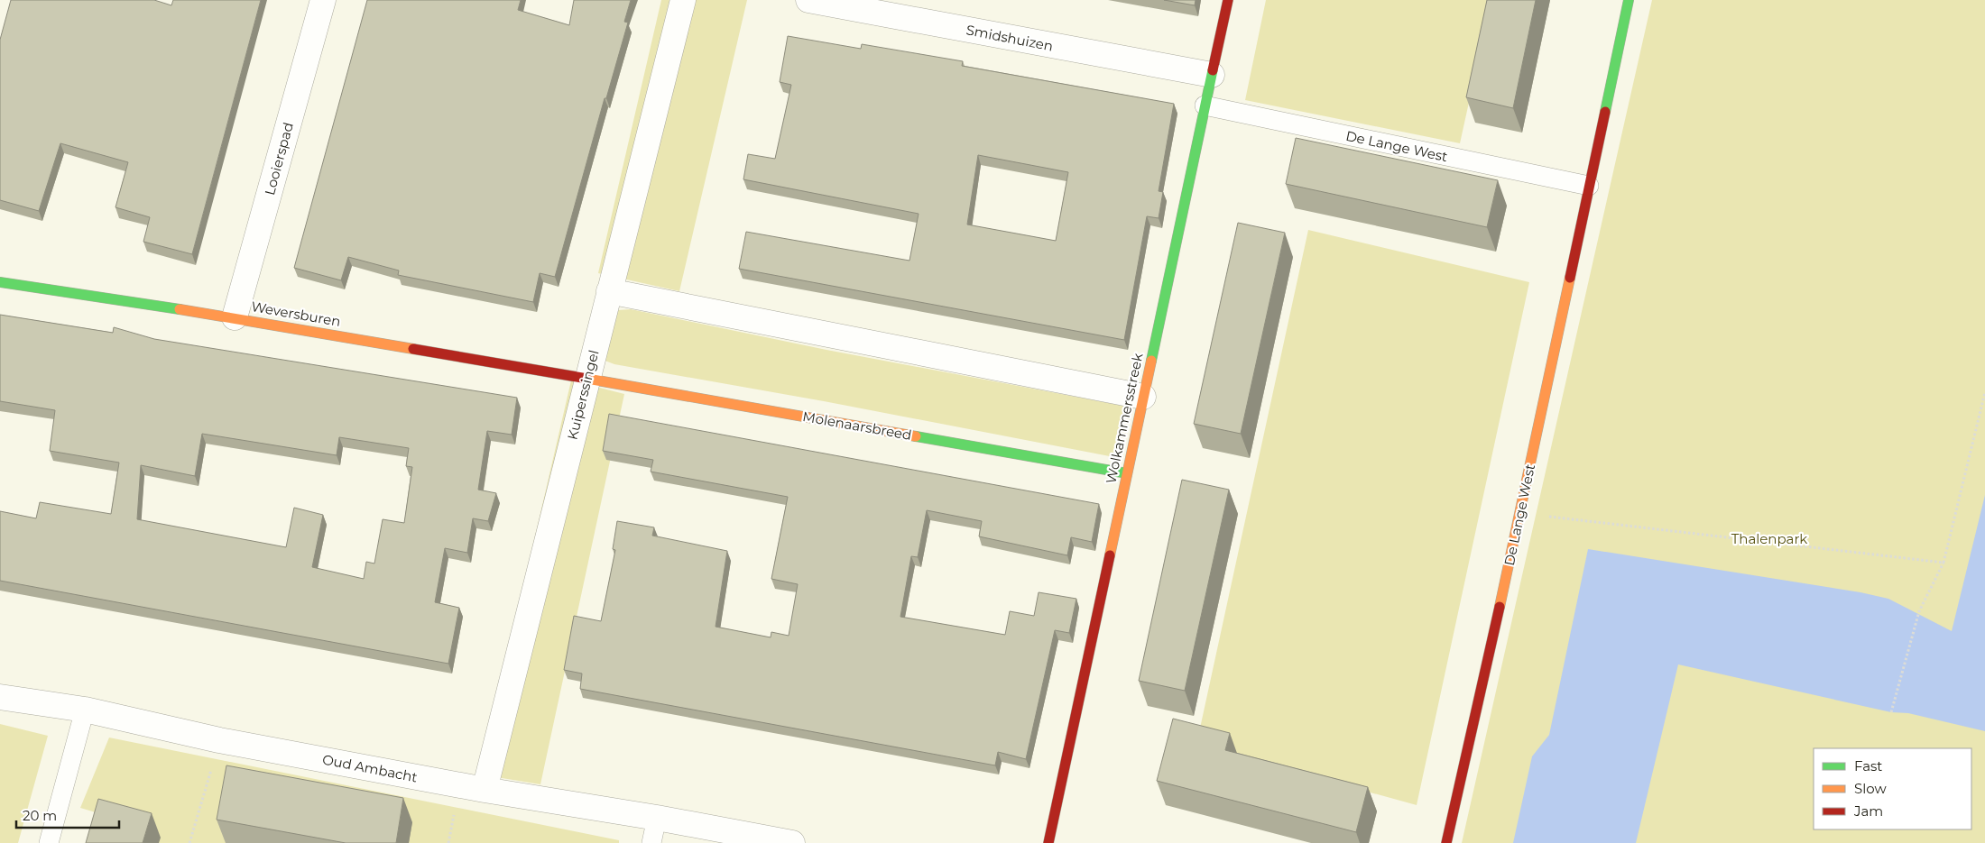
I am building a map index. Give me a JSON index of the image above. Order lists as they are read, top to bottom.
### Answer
{
  "streets": {
    "street": [
      "Smidshuizen",
      "De Lange West",
      "Looierspad",
      "Weversburen",
      "Kuiperssingel",
      "Wolkammersstreek",
      "Molenaarsbreed",
      "Oud Ambacht"
    ]
  },
  "crossings": [
    ["Smidshuizen", "Wolkammersstreek"],
    ["De Lange West", "Wolkammersstreek"],
    ["Looierspad", "Weversburen"],
    ["Weversburen", "Kuiperssingel"],
    ["Weversburen", "Molenaarsbreed"],
    ["Kuiperssingel", "Molenaarsbreed"],
    ["Kuiperssingel", "Oud Ambacht"],
    ["Wolkammersstreek", "Molenaarsbreed"]
  ],
  "parks": ["Thalenpark"],
  "legend": ["Fast", "Slow", "Jam"],
  "scale_bar": "20 m"
}
